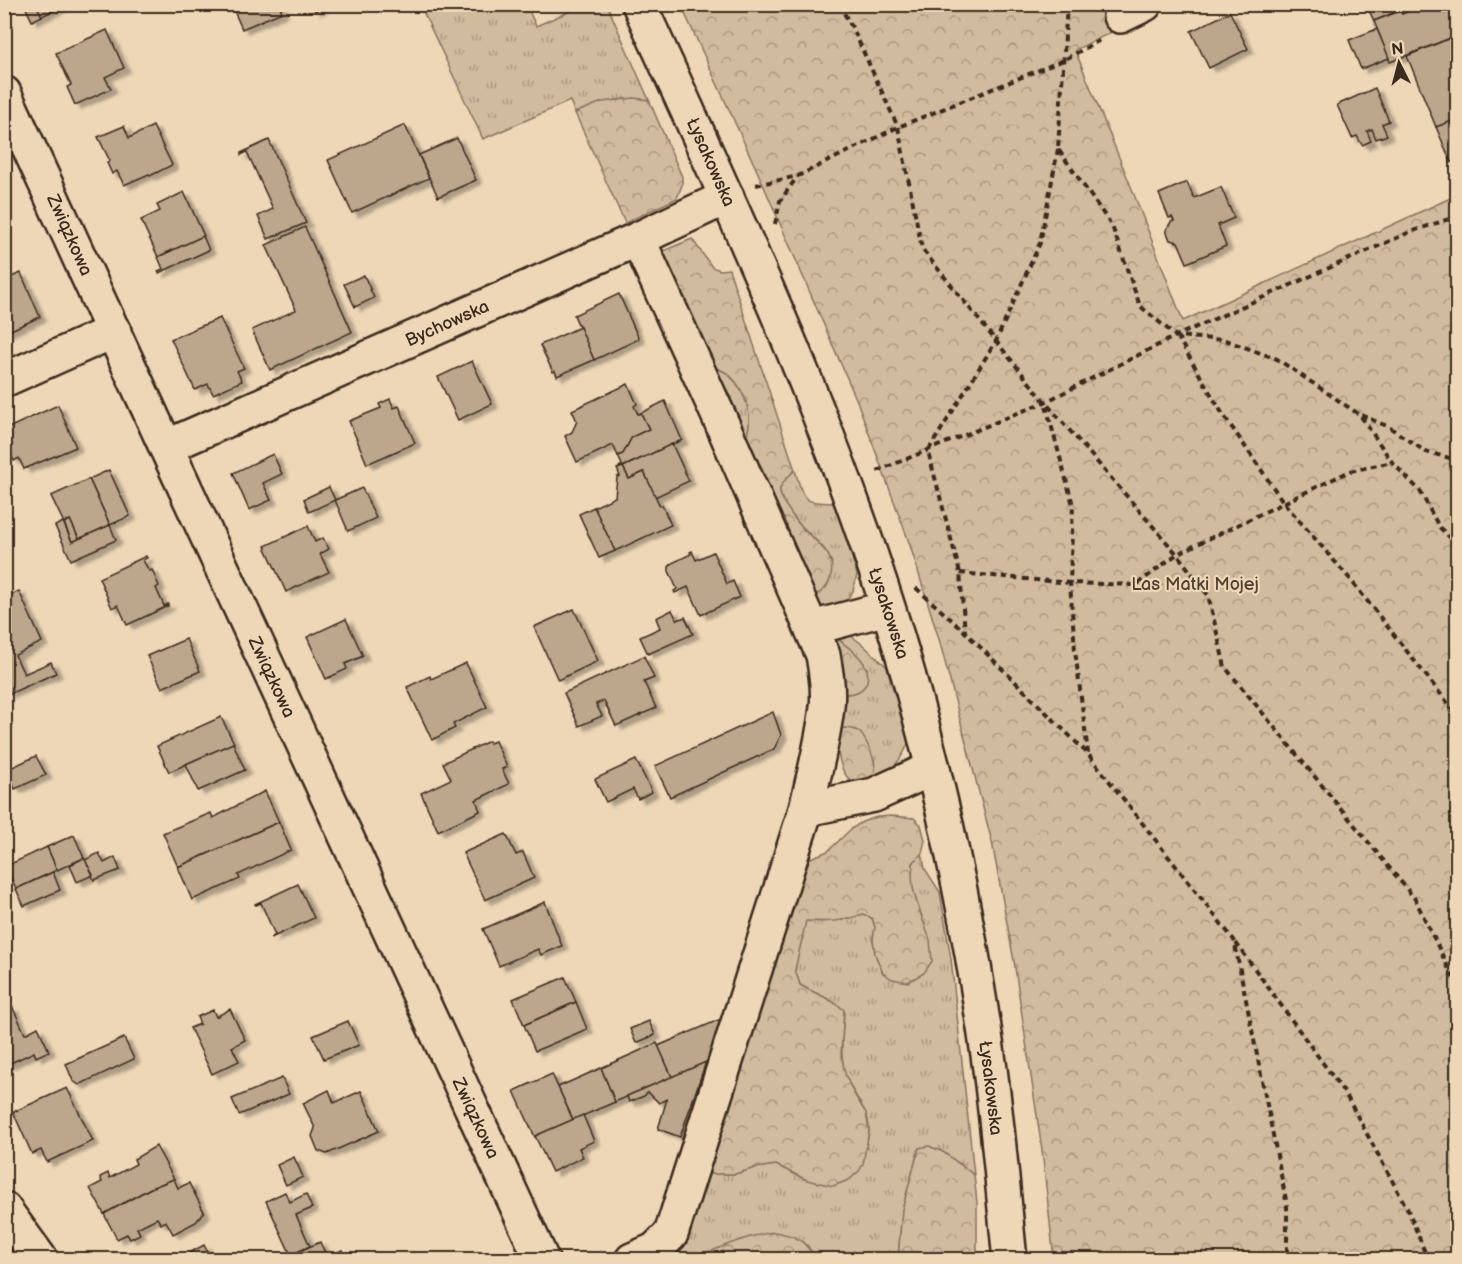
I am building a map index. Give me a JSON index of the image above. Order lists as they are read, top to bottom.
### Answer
{
  "streets": {
    "street": ["Łysakowska", "Związkowa", "Bychowska"]
  },
  "crossings": [
    ["Łysakowska", "Bychowska"],
    ["Związkowa", "Bychowska"]
  ],
  "parks": ["Las Matki Mojej"],
  "north": "top"
}
